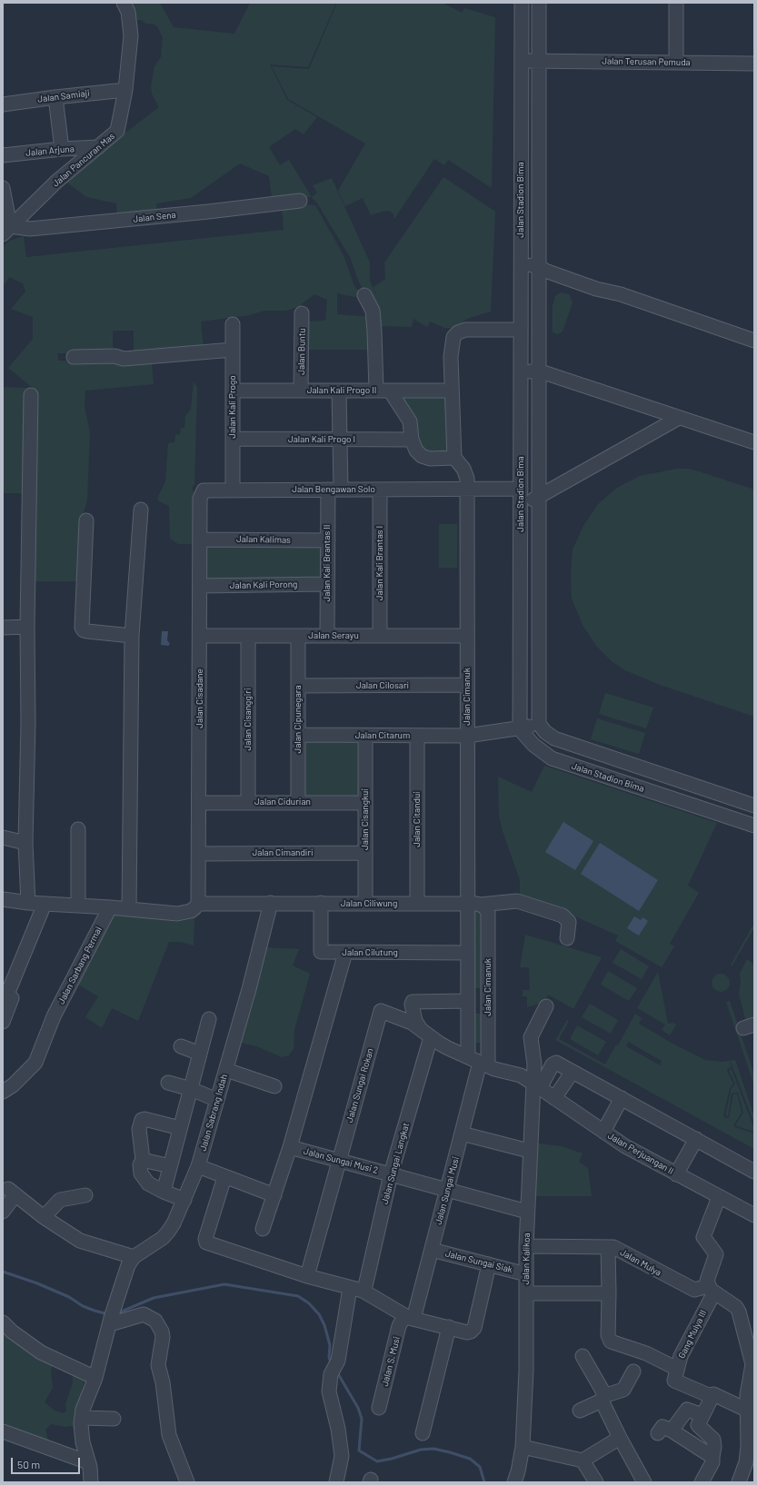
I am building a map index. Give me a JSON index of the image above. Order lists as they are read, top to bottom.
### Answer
{
  "streets": {
    "street": [
      "Jalan Terusan Pemuda",
      "Jalan Samiaji",
      "Jalan Arjuna",
      "Jalan Pancuran Mas",
      "Jalan Stadion Bima",
      "Jalan Sena",
      "Jalan Buntu",
      "Jalan Kali Progo II",
      "Jalan Kali Progo",
      "Jalan Kali Progo I",
      "Jalan Bengawan Solo",
      "Jalan Kalimas",
      "Jalan Kali Brantas II",
      "Jalan Kali Brantas I",
      "Jalan Kali Porong",
      "Jalan Serayu",
      "Jalan Cilosari",
      "Jalan Cimanuk",
      "Jalan Cisadane",
      "Jalan Cisanggiri",
      "Jalan Cipunegara",
      "Jalan Citarum",
      "Jalan Cidurian",
      "Jalan Cisangkui",
      "Jalan Citandui",
      "Jalan Cimandiri",
      "Jalan Ciliwung",
      "Jalan Cilutung",
      "Jalan Sarbang Permai",
      "Jalan Sungai Rokan",
      "Jalan Sabrang Indah",
      "Jalan Perjuangan II",
      "Jalan Sungai Musi 2",
      "Jalan Sungai Langkat",
      "Jalan Sungai Musi",
      "Jalan Kalikoa",
      "Jalan Sungai Siak",
      "Jalan Mulya",
      "Gang Mulya III",
      "Jalan S. Musi"
    ]
  },
  "crossings": [
    ["Jalan Terusan Pemuda", "Jalan Stadion Bima"],
    ["Jalan Samiaji", "Jalan Pancuran Mas"],
    ["Jalan Arjuna", "Jalan Pancuran Mas"],
    ["Jalan Pancuran Mas", "Jalan Sena"],
    ["Jalan Stadion Bima", "Jalan Bengawan Solo"],
    ["Jalan Stadion Bima", "Jalan Citarum"],
    ["Jalan Buntu", "Jalan Kali Progo II"],
    ["Jalan Kali Progo II", "Jalan Kali Progo"],
    ["Jalan Kali Progo II", "Jalan Kali Brantas II"],
    ["Jalan Kali Progo", "Jalan Kali Progo I"],
    ["Jalan Kali Progo", "Jalan Bengawan Solo"],
    ["Jalan Kali Progo I", "Jalan Kali Brantas II"],
    ["Jalan Bengawan Solo", "Jalan Kali Brantas II"],
    ["Jalan Bengawan Solo", "Jalan Kali Brantas I"],
    ["Jalan Bengawan Solo", "Jalan Cimanuk"],
    ["Jalan Bengawan Solo", "Jalan Cisadane"],
    ["Jalan Kalimas", "Jalan Kali Brantas II"],
    ["Jalan Kalimas", "Jalan Cisadane"],
    ["Jalan Kali Brantas II", "Jalan Kali Porong"],
    ["Jalan Kali Brantas II", "Jalan Serayu"],
    ["Jalan Kali Brantas I", "Jalan Serayu"],
    ["Jalan Kali Porong", "Jalan Cisadane"],
    ["Jalan Serayu", "Jalan Cimanuk"],
    ["Jalan Serayu", "Jalan Cisadane"],
    ["Jalan Serayu", "Jalan Cisanggiri"],
    ["Jalan Serayu", "Jalan Cipunegara"],
    ["Jalan Cilosari", "Jalan Cimanuk"],
    ["Jalan Cilosari", "Jalan Cipunegara"],
    ["Jalan Cimanuk", "Jalan Citarum"],
    ["Jalan Cimanuk", "Jalan Ciliwung"],
    ["Jalan Cimanuk", "Jalan Cilutung"],
    ["Jalan Cimanuk", "Jalan Sungai Rokan"],
    ["Jalan Cimanuk", "Jalan Sungai Musi"],
    ["Jalan Cisadane", "Jalan Cidurian"],
    ["Jalan Cisadane", "Jalan Cimandiri"],
    ["Jalan Cisadane", "Jalan Ciliwung"],
    ["Jalan Cisanggiri", "Jalan Cidurian"],
    ["Jalan Cipunegara", "Jalan Citarum"],
    ["Jalan Cipunegara", "Jalan Cidurian"],
    ["Jalan Citarum", "Jalan Cisangkui"],
    ["Jalan Citarum", "Jalan Citandui"],
    ["Jalan Cidurian", "Jalan Cisangkui"],
    ["Jalan Cisangkui", "Jalan Cimandiri"],
    ["Jalan Cisangkui", "Jalan Ciliwung"],
    ["Jalan Citandui", "Jalan Ciliwung"],
    ["Jalan Ciliwung", "Jalan Cilutung"],
    ["Jalan Ciliwung", "Jalan Sabrang Indah"],
    ["Jalan Sungai Rokan", "Jalan Sungai Musi 2"],
    ["Jalan Sungai Rokan", "Jalan Sungai Langkat"],
    ["Jalan Sungai Rokan", "Jalan Sungai Musi"],
    ["Jalan Perjuangan II", "Jalan Kalikoa"],
    ["Jalan Perjuangan II", "Gang Mulya III"],
    ["Jalan Sungai Musi 2", "Jalan Sungai Langkat"],
    ["Jalan Sungai Musi 2", "Jalan Sungai Musi"],
    ["Jalan Sungai Musi 2", "Jalan Kalikoa"],
    ["Jalan Sungai Musi", "Jalan Sungai Siak"],
    ["Jalan Sungai Musi", "Jalan S. Musi"],
    ["Jalan Kalikoa", "Jalan Sungai Siak"],
    ["Jalan Kalikoa", "Jalan Mulya"],
    ["Jalan Mulya", "Gang Mulya III"]
  ],
  "scale_bar": "50 m"
}
